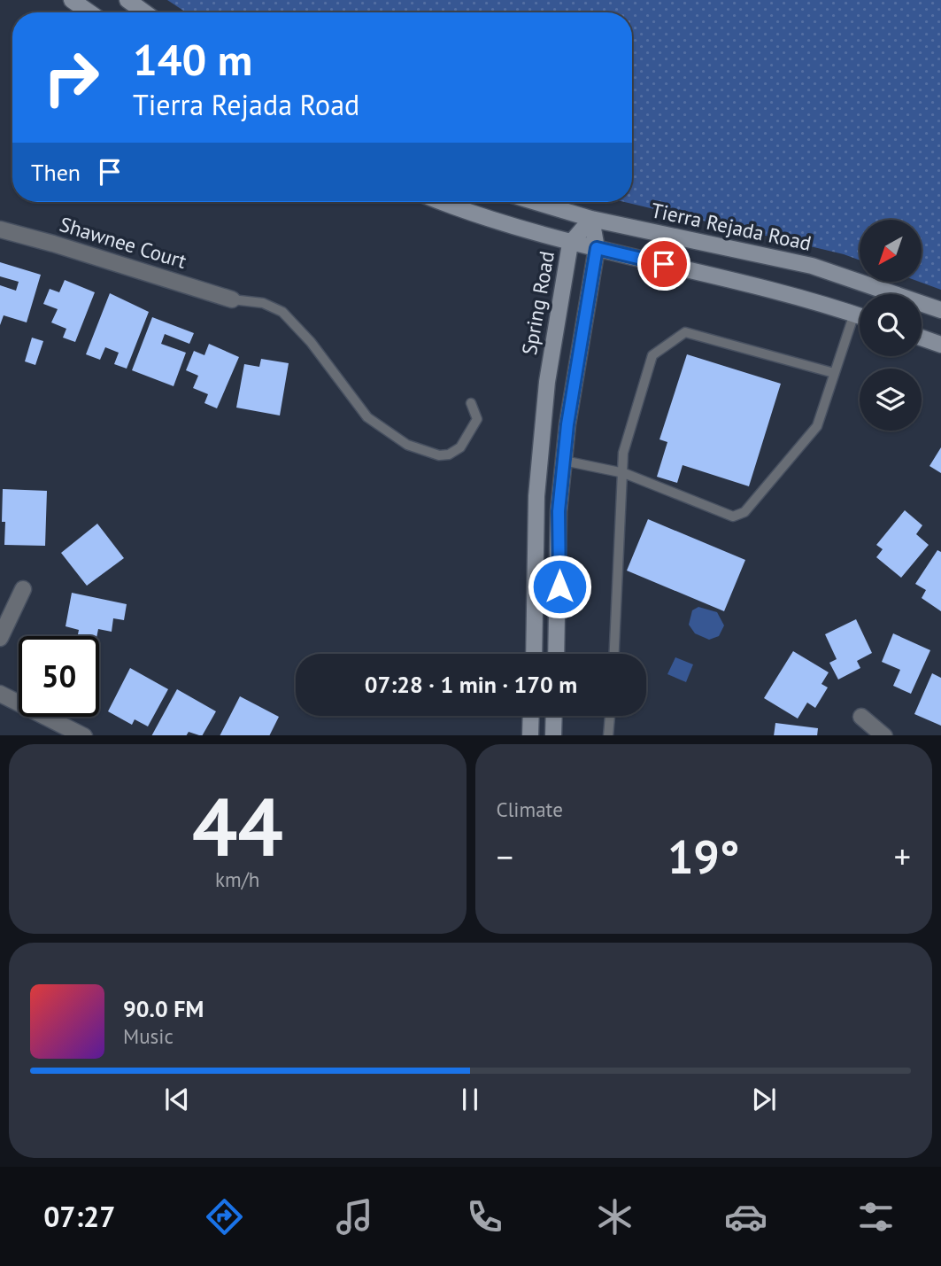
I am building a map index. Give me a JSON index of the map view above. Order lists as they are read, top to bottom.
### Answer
{
  "streets": {
    "main road": ["Tierra Rejada Road", "Spring Road"],
    "street": ["Shawnee Court"]
  },
  "crossings": [
    ["Tierra Rejada Road", "Spring Road"]
  ],
  "north": "bottom left",
  "page": {
    "turn": ["140 m", "Tierra Rejada Road"],
    "then": "Then",
    "limit": "50",
    "trip": "07:28 · 1 min · 170 m",
    "tile": [
      ["44", "km/h"],
      "Climate"
    ],
    "heat": ["−", "19°", "+"],
    "song": ["90.0 FM", "Music"],
    "tabs": "07:27"
  }
}
